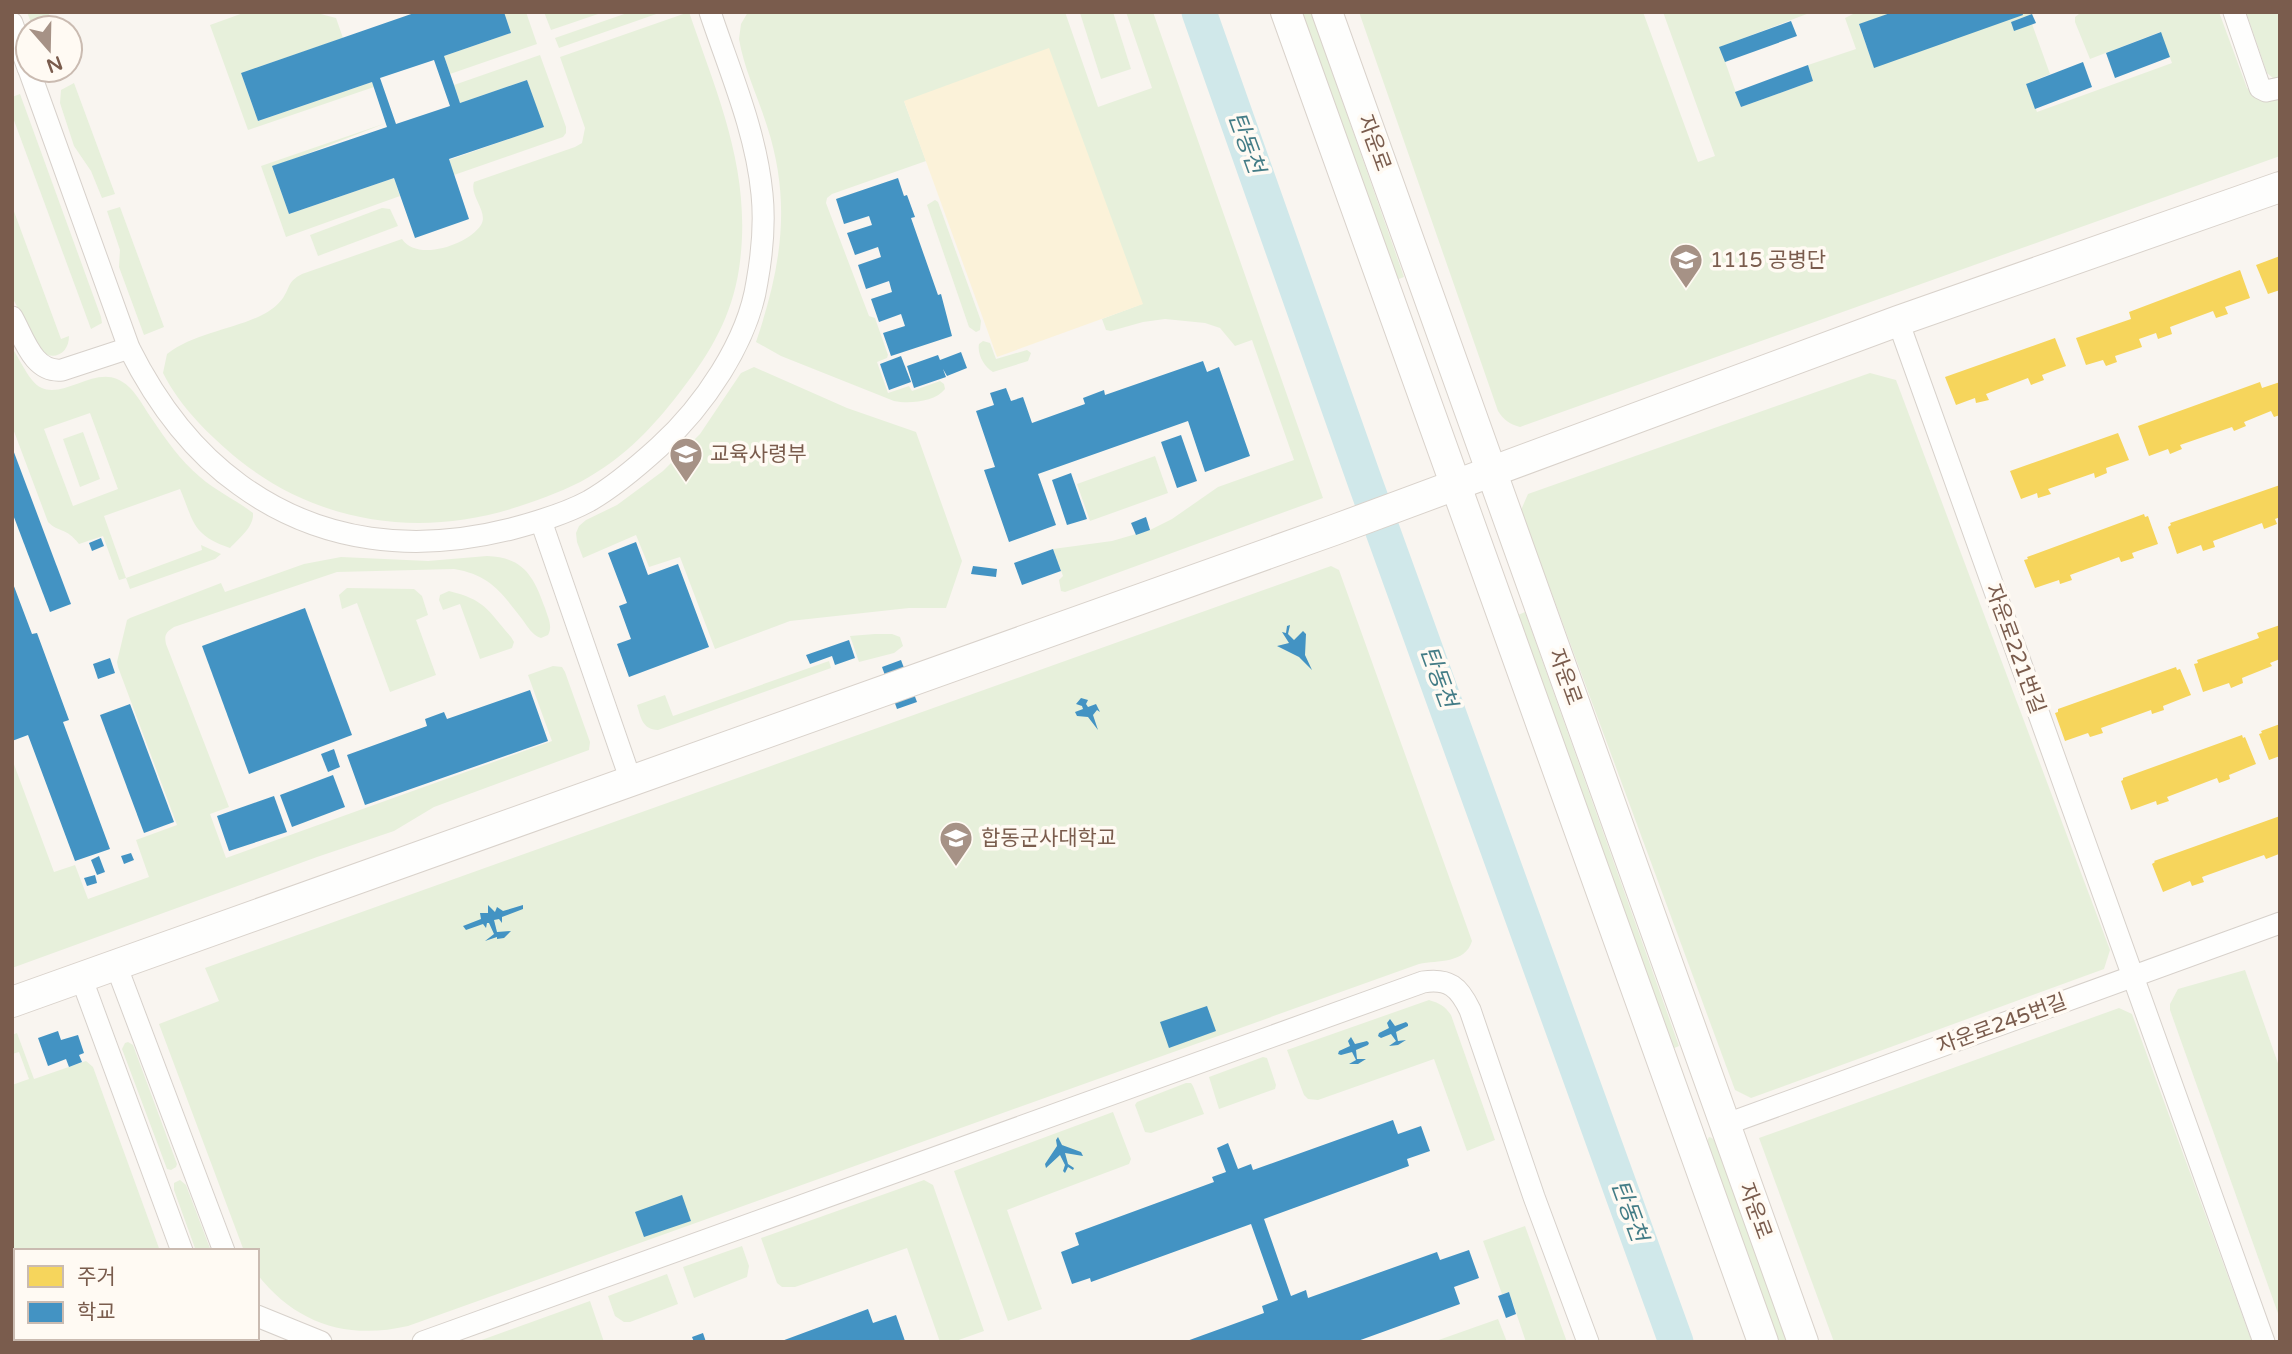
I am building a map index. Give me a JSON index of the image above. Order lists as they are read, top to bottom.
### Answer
{
  "streets": {
    "street": ["자운로", "자운로221번길", "자운로245번길"]
  },
  "crossings": [
    ["자운로", "자운로245번길"],
    ["자운로221번길", "자운로245번길"]
  ],
  "water": ["탄동천"],
  "places": {
    "school or university": ["1115 공병단", "교육사령부", "합동군사대학교"]
  },
  "legend": ["주거", "학교"],
  "north": "bottom"
}
